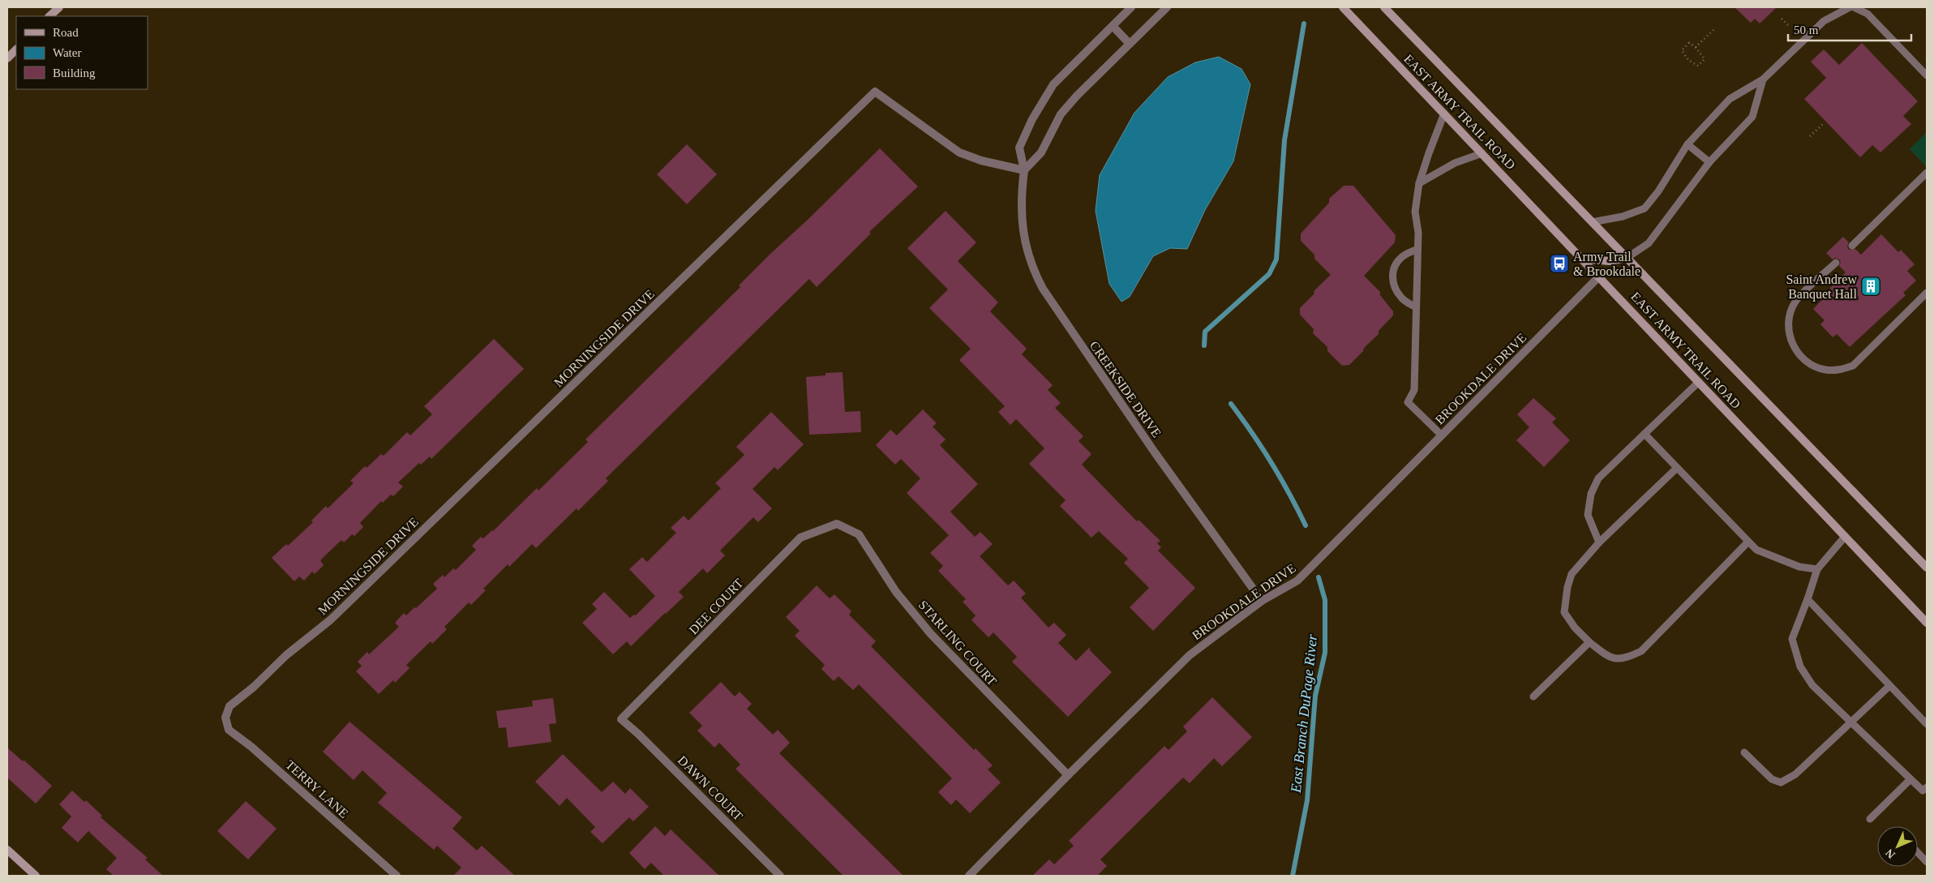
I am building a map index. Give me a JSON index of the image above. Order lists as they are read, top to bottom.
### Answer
{
  "streets": {
    "main road": ["EAST ARMY TRAIL ROAD"],
    "street": [
      "MORNINGSIDE DRIVE",
      "BROOKDALE DRIVE",
      "CREEKSIDE DRIVE",
      "DEE COURT",
      "STARLING COURT",
      "DAWN COURT",
      "TERRY LANE"
    ]
  },
  "crossings": [
    ["EAST ARMY TRAIL ROAD", "BROOKDALE DRIVE"],
    ["MORNINGSIDE DRIVE", "CREEKSIDE DRIVE"],
    ["MORNINGSIDE DRIVE", "TERRY LANE"],
    ["BROOKDALE DRIVE", "CREEKSIDE DRIVE"],
    ["BROOKDALE DRIVE", "STARLING COURT"],
    ["DEE COURT", "STARLING COURT"],
    ["DEE COURT", "DAWN COURT"]
  ],
  "water": ["East Branch DuPage River"],
  "places": {
    "bus stop": ["Army Trail & Brookdale"],
    "building": ["Saint Andrew Banquet Hall"]
  },
  "legend": ["Road", "Water", "Building"],
  "scale_bar": "50 m",
  "north": "bottom left"
}
